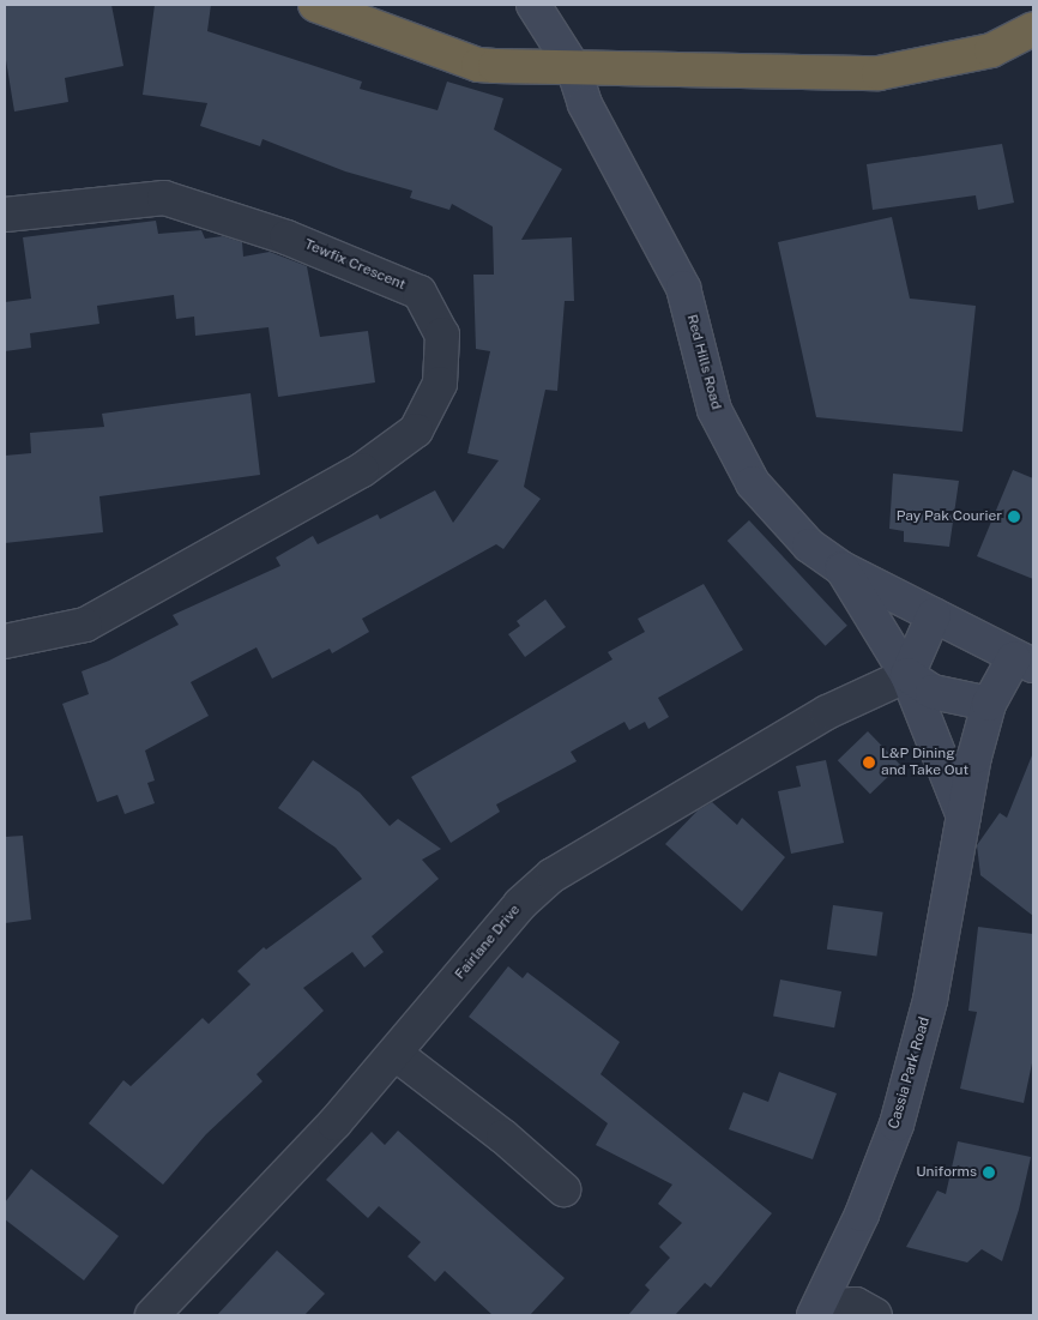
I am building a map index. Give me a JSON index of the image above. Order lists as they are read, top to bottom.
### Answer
{
  "streets": {
    "main road": ["Red Hills Road", "Cassia Park Road"],
    "street": ["Tewfix Crescent", "Fairlane Drive"]
  },
  "crossings": [
    ["Red Hills Road", "Cassia Park Road"]
  ],
  "places": ["Pay Pak Courier", "L&P Dining and Take Out", "Uniforms"]
}
